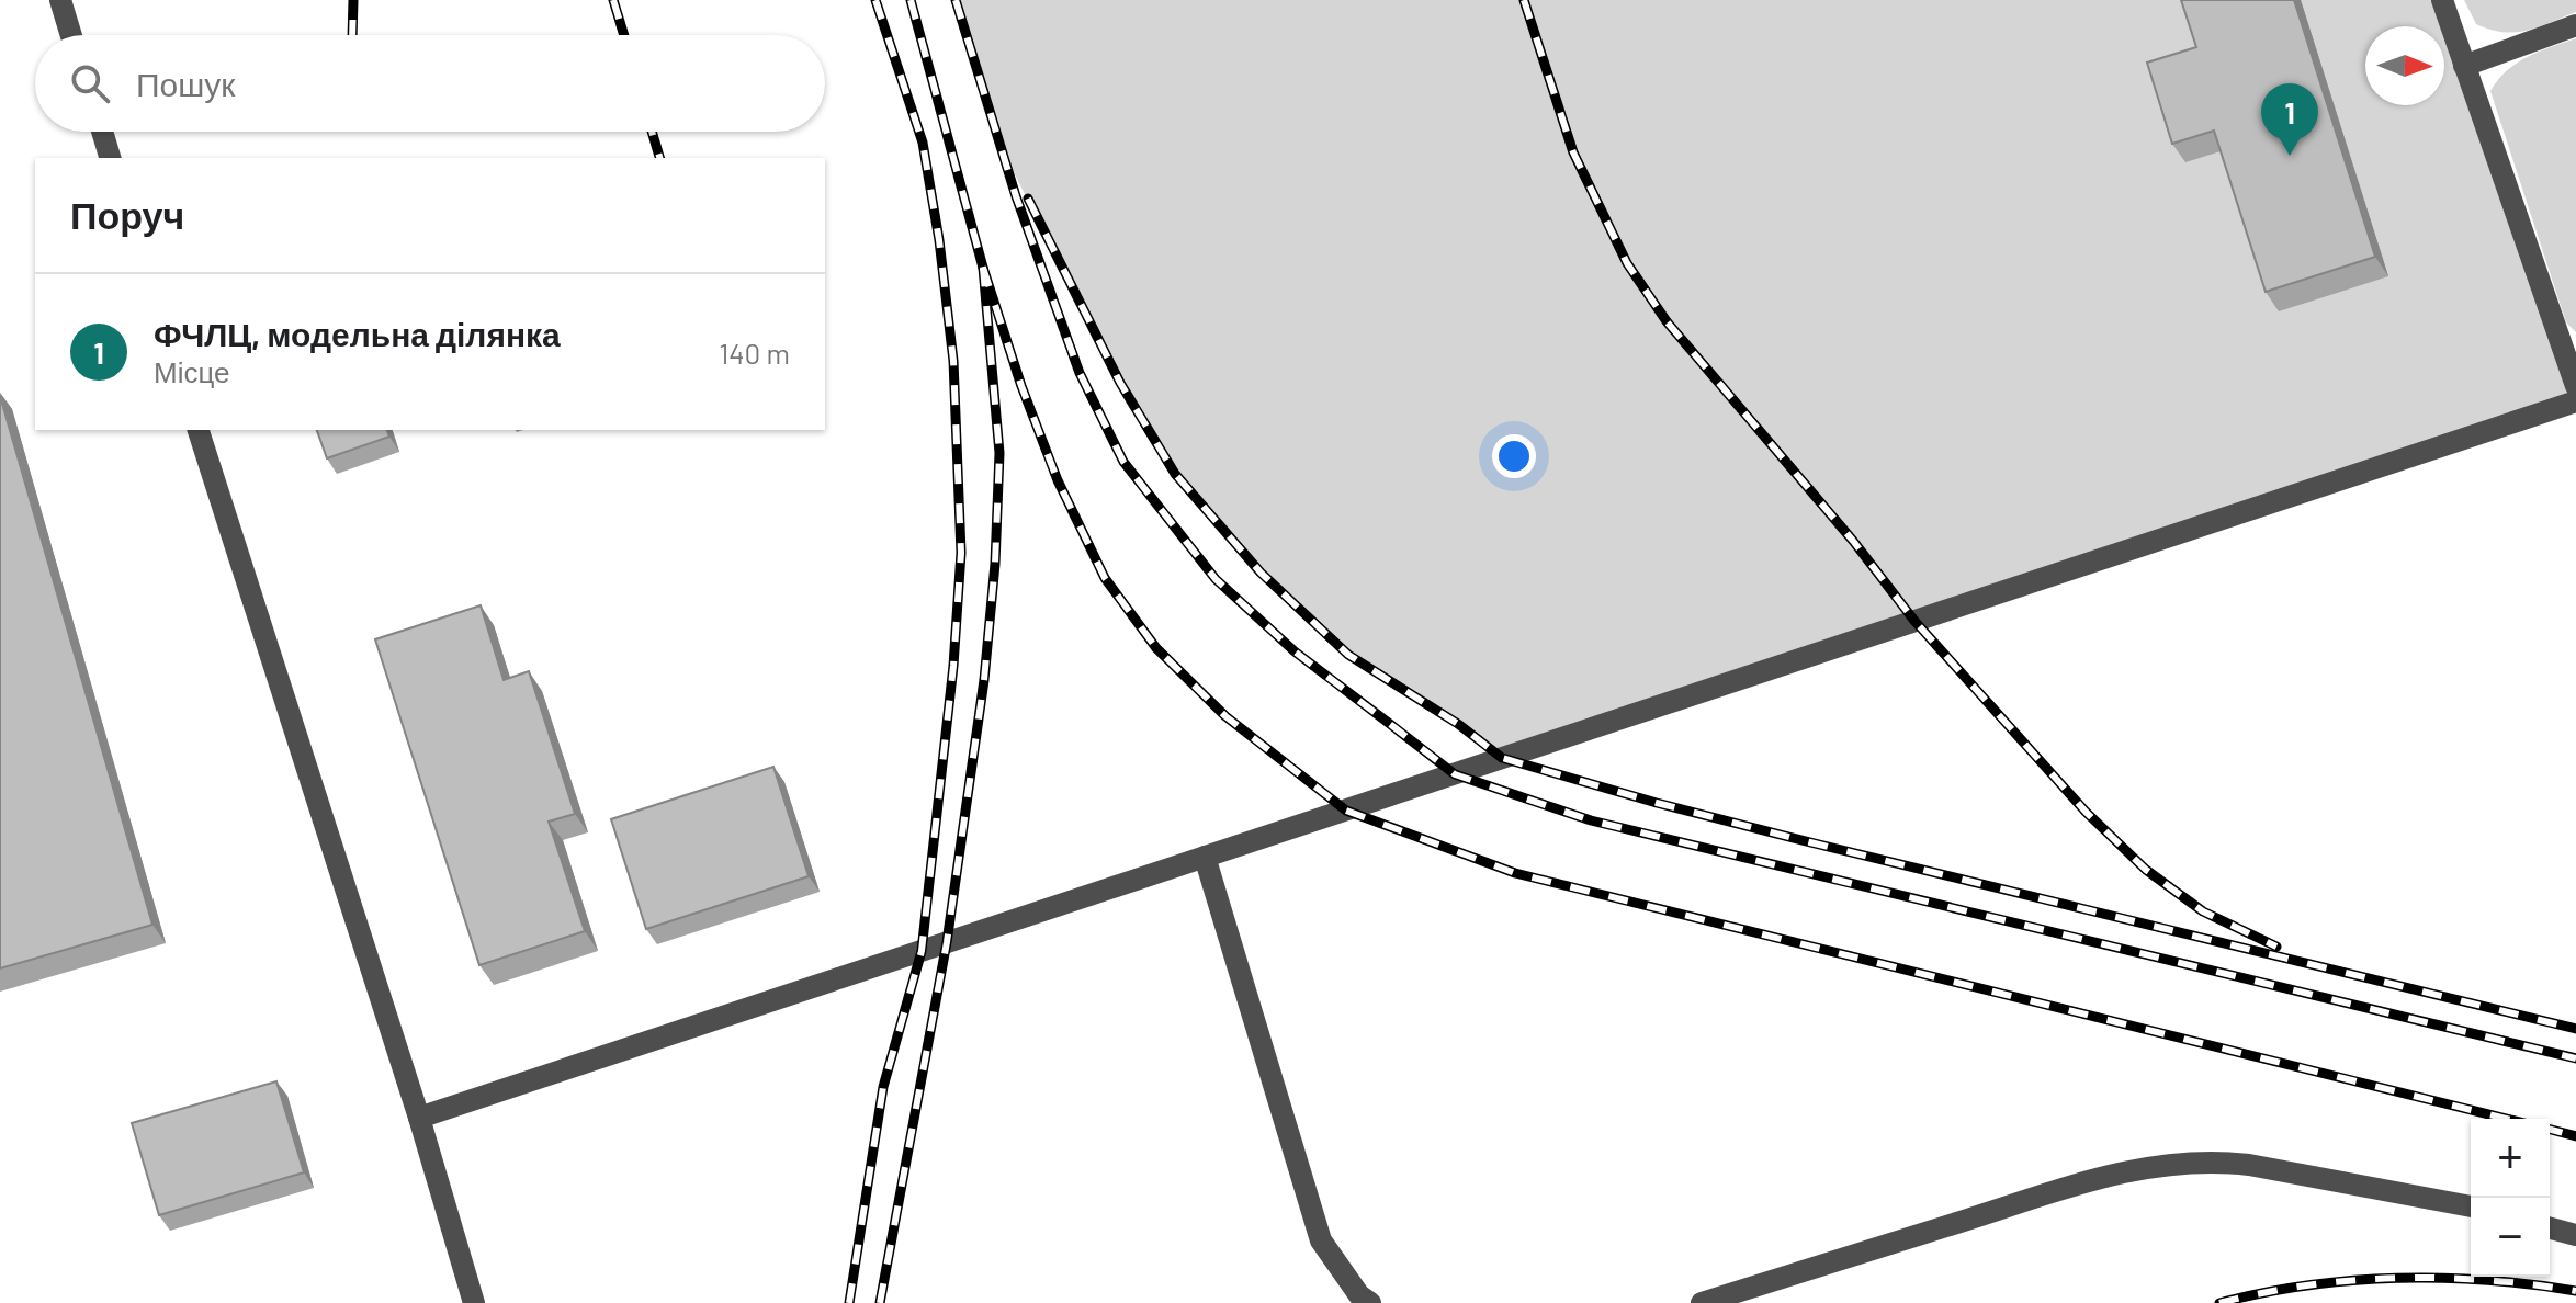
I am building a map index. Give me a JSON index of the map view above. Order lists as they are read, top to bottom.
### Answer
{
  "north": "right",
  "page": {
    "search": "Пошук",
    "pins": "1",
    "heading": "Поруч",
    "list": [
      {
        "mark": "1",
        "name": "ФЧЛЦ, модельна ділянка",
        "note": "Місце",
        "value": "140 m"
      }
    ],
    "map_buttons": ["+", "−"]
  }
}
